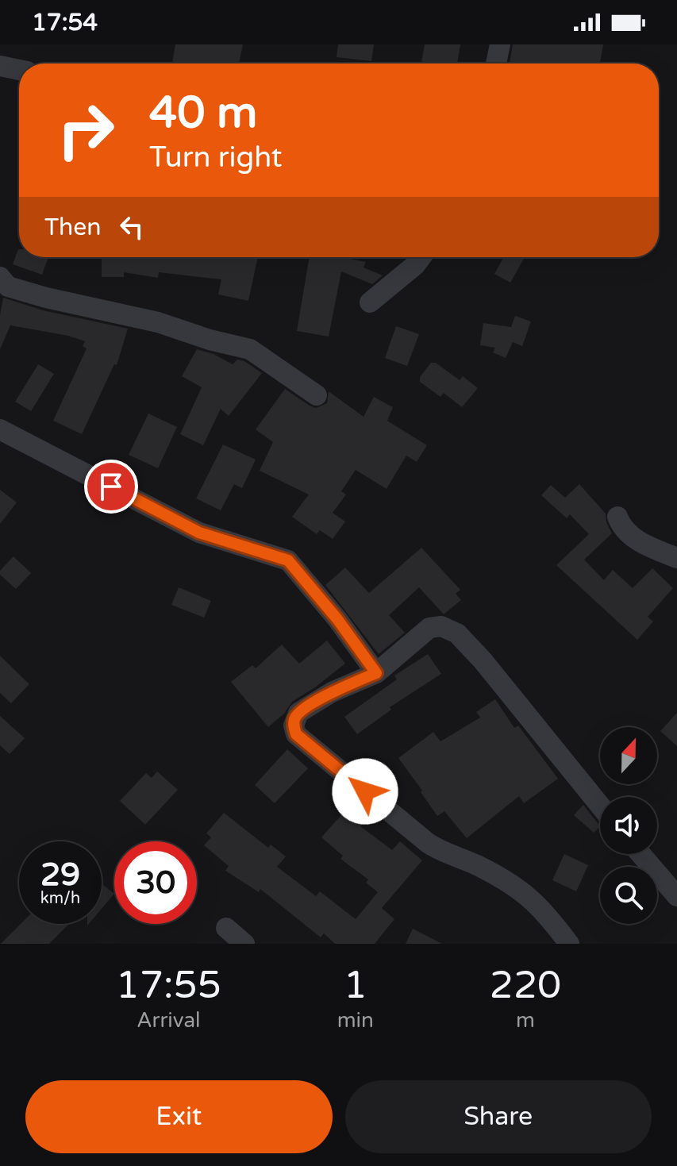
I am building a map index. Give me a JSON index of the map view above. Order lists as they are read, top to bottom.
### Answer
{
  "north": "top",
  "page": {
    "status": "17:54",
    "turn": ["40 m", "Turn right"],
    "then": "Then",
    "speed": "29 km/h",
    "limit": "30",
    "eta": [
      "17:55",
      "Arrival",
      "1",
      "min",
      "220",
      "m"
    ],
    "buttons": ["Exit", "Share"]
  }
}
